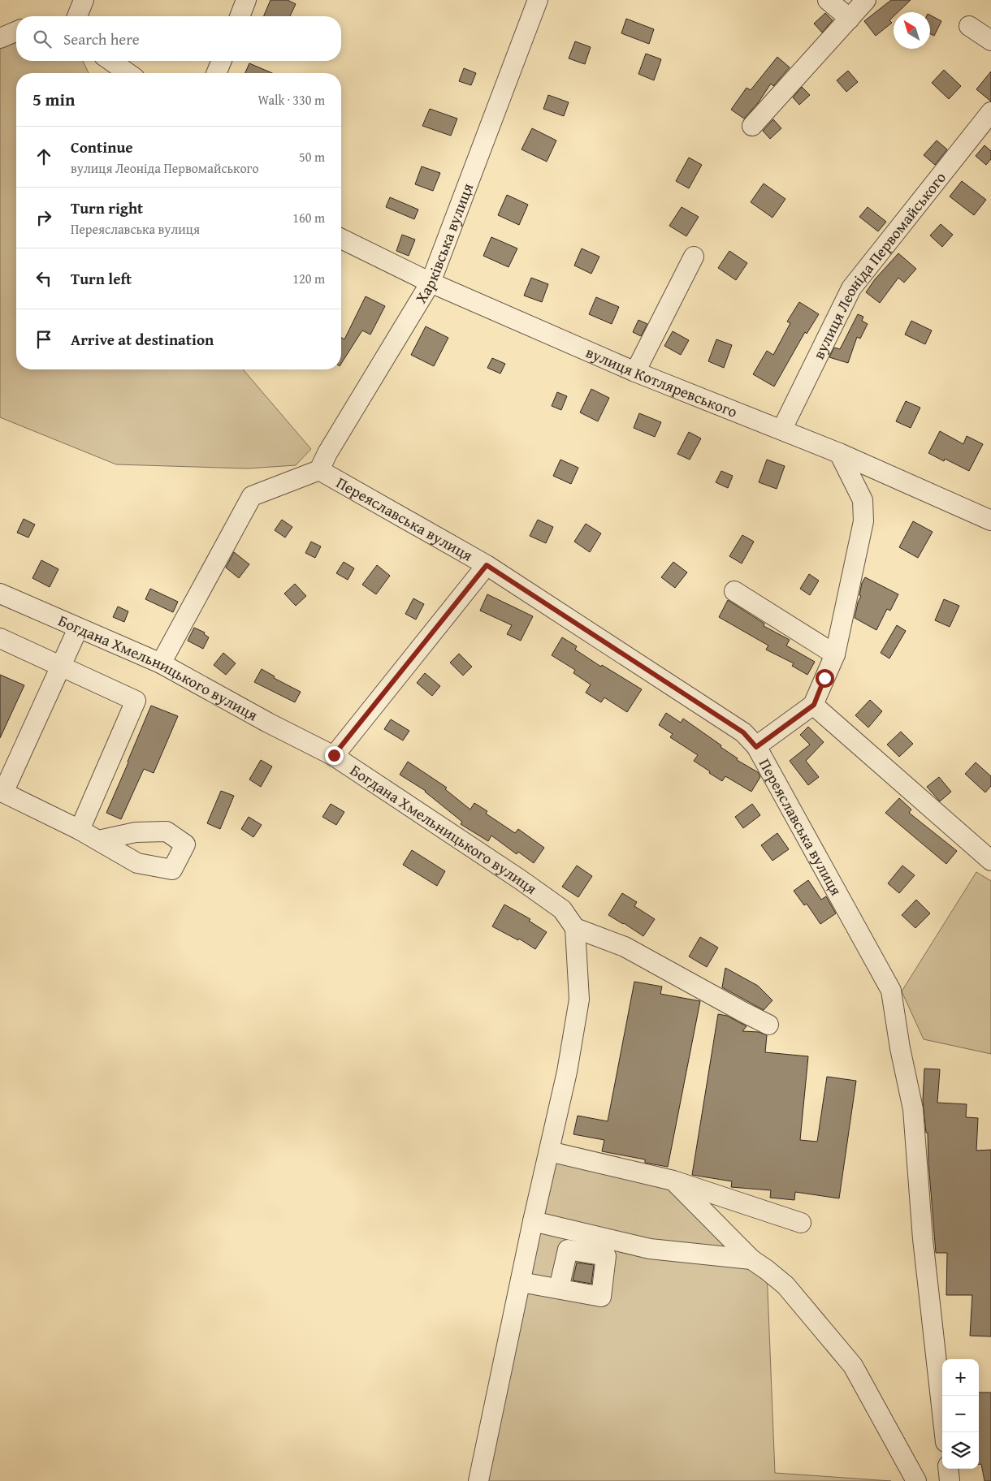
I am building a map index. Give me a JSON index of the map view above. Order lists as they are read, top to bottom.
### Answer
{
  "streets": {
    "street": [
      "Харківська вулиця",
      "вулиця Леоніда Первомайського",
      "вулиця Котляревського",
      "Переяславська вулиця",
      "Богдана Хмельницького вулиця"
    ]
  },
  "crossings": [
    ["Харківська вулиця", "вулиця Котляревського"],
    ["Харківська вулиця", "Переяславська вулиця"],
    ["вулиця Леоніда Первомайського", "вулиця Котляревського"]
  ],
  "north": "top left",
  "page": {
    "search": "Search here",
    "heading": ["5 min", "Walk · 330 m"],
    "list": [
      ["Continue", "вулиця Леоніда Первомайського", "50 m"],
      ["Turn right", "Переяславська вулиця", "160 m"],
      ["Turn left", "120 m"],
      "Arrive at destination"
    ],
    "map_buttons": ["+", "−"]
  }
}
